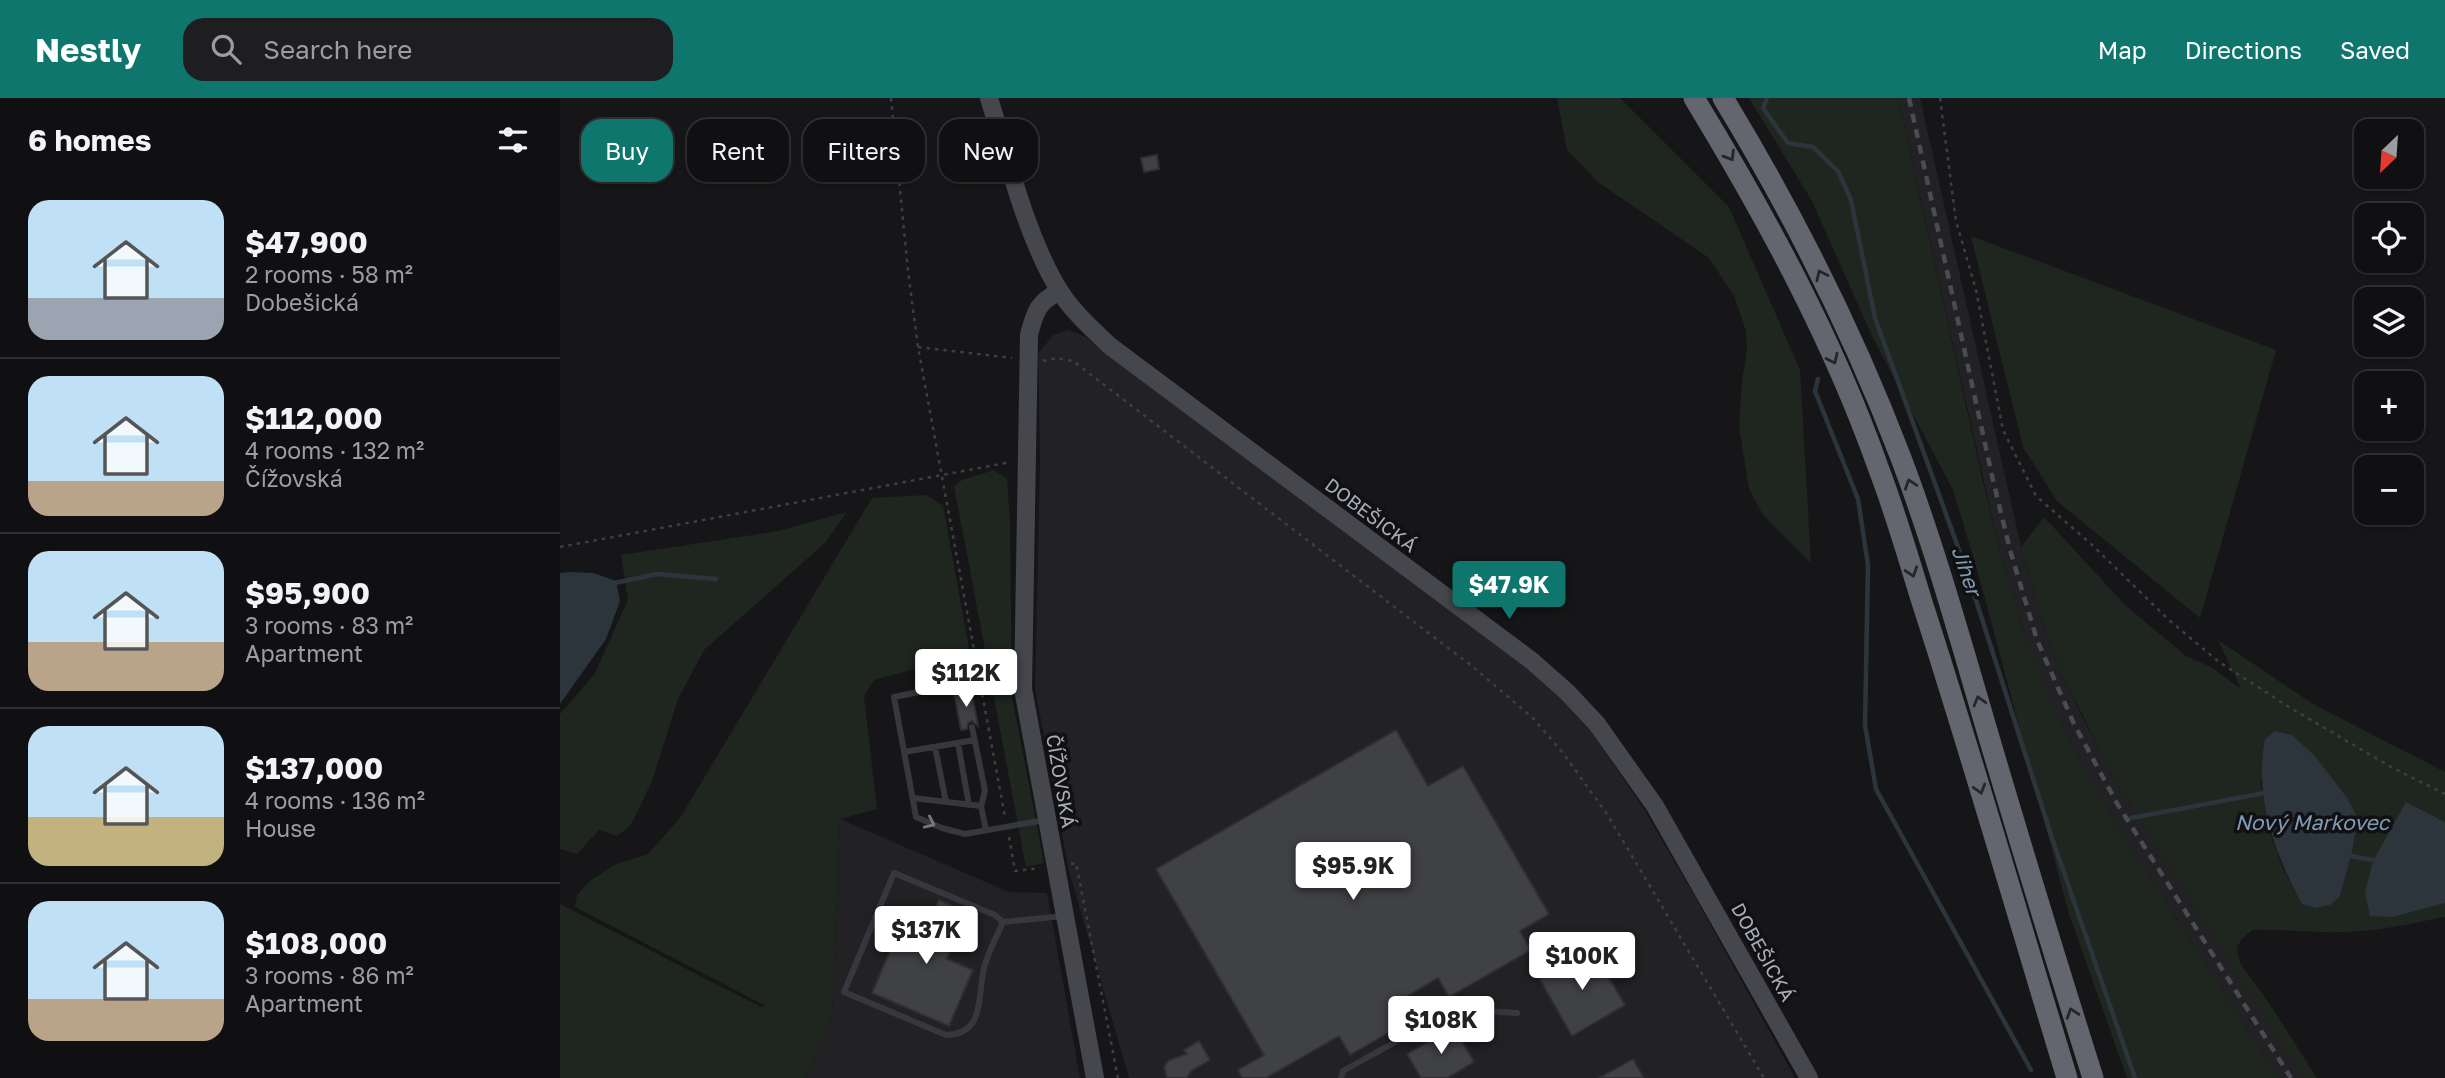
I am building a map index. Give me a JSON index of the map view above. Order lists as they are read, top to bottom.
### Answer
{
  "streets": {
    "street": ["DOBEŠICKÁ", "ČÍŽOVSKÁ"]
  },
  "crossings": [
    ["DOBEŠICKÁ", "ČÍŽOVSKÁ"]
  ],
  "water": ["Jiher", "Nový Markovec"],
  "north": "bottom left",
  "page": {
    "header": "Nestly",
    "search": "Search here",
    "nav": ["Map", "Directions", "Saved"],
    "heading": "6 homes",
    "map_buttons": ["+", "−"],
    "chip": [
      "Buy",
      "Rent",
      "Filters",
      "New"
    ],
    "list": [
      {
        "name": "$47,900",
        "note": "2 rooms · 58 m² · Dobešická"
      },
      {
        "name": "$112,000",
        "note": "4 rooms · 132 m² · Čížovská"
      },
      {
        "name": "$95,900",
        "note": "3 rooms · 83 m² · Apartment"
      },
      {
        "name": "$137,000",
        "note": "4 rooms · 136 m² · House"
      },
      {
        "name": "$108,000",
        "note": "3 rooms · 86 m² · Apartment"
      }
    ],
    "price": [
      "$47.9K",
      "$112K",
      "$95.9K",
      "$137K",
      "$100K",
      "$108K"
    ]
  }
}
